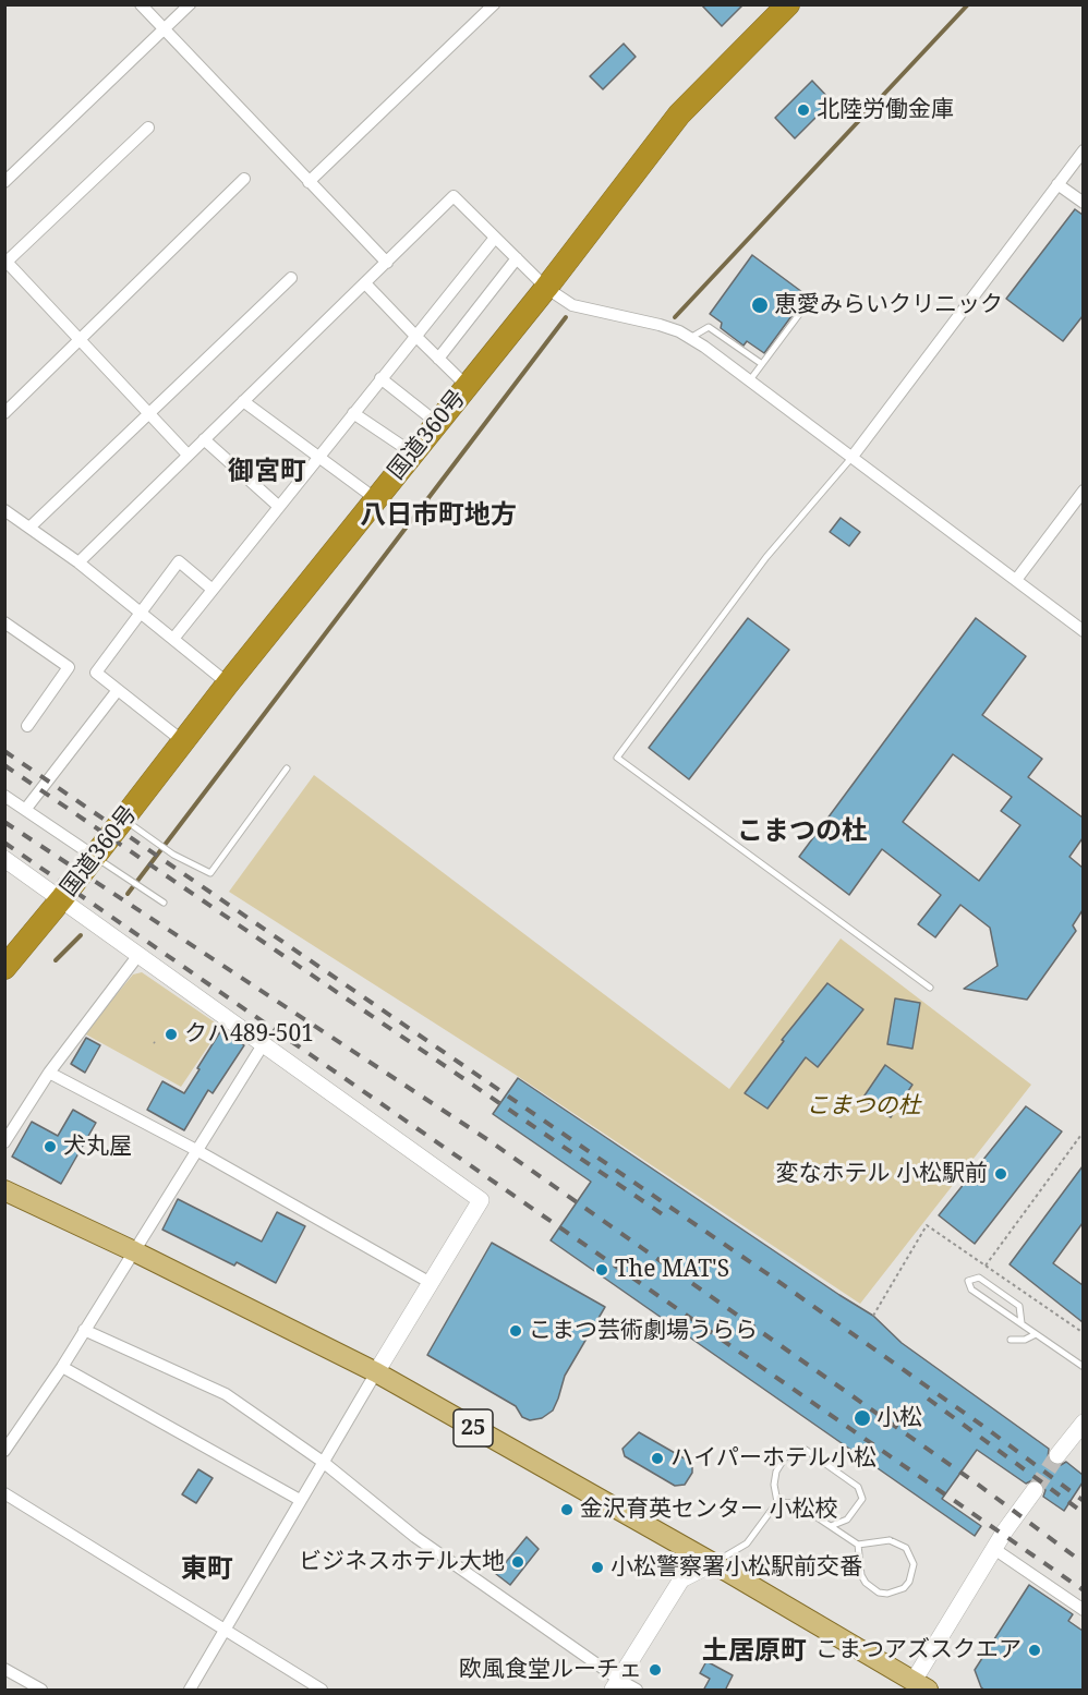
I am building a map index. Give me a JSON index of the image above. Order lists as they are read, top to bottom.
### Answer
{
  "streets": {
    "highway": ["国道360号"],
    "main road": ["25"]
  },
  "districts": [
    "御宮町",
    "八日市町地方",
    "こまつの杜",
    "東町",
    "土居原町"
  ],
  "parks": ["こまつの杜"],
  "places": [
    "北陸労働金庫",
    "恵愛みらいクリニック",
    "クハ489-501",
    "犬丸屋",
    "変なホテル 小松駅前",
    "The MAT'S",
    "こまつ芸術劇場うらら",
    "小松",
    "ハイパーホテル小松",
    "金沢育英センター 小松校",
    "ビジネスホテル大地",
    "小松警察署小松駅前交番",
    "こまつアズスクエア",
    "欧風食堂ルーチェ"
  ]
}
